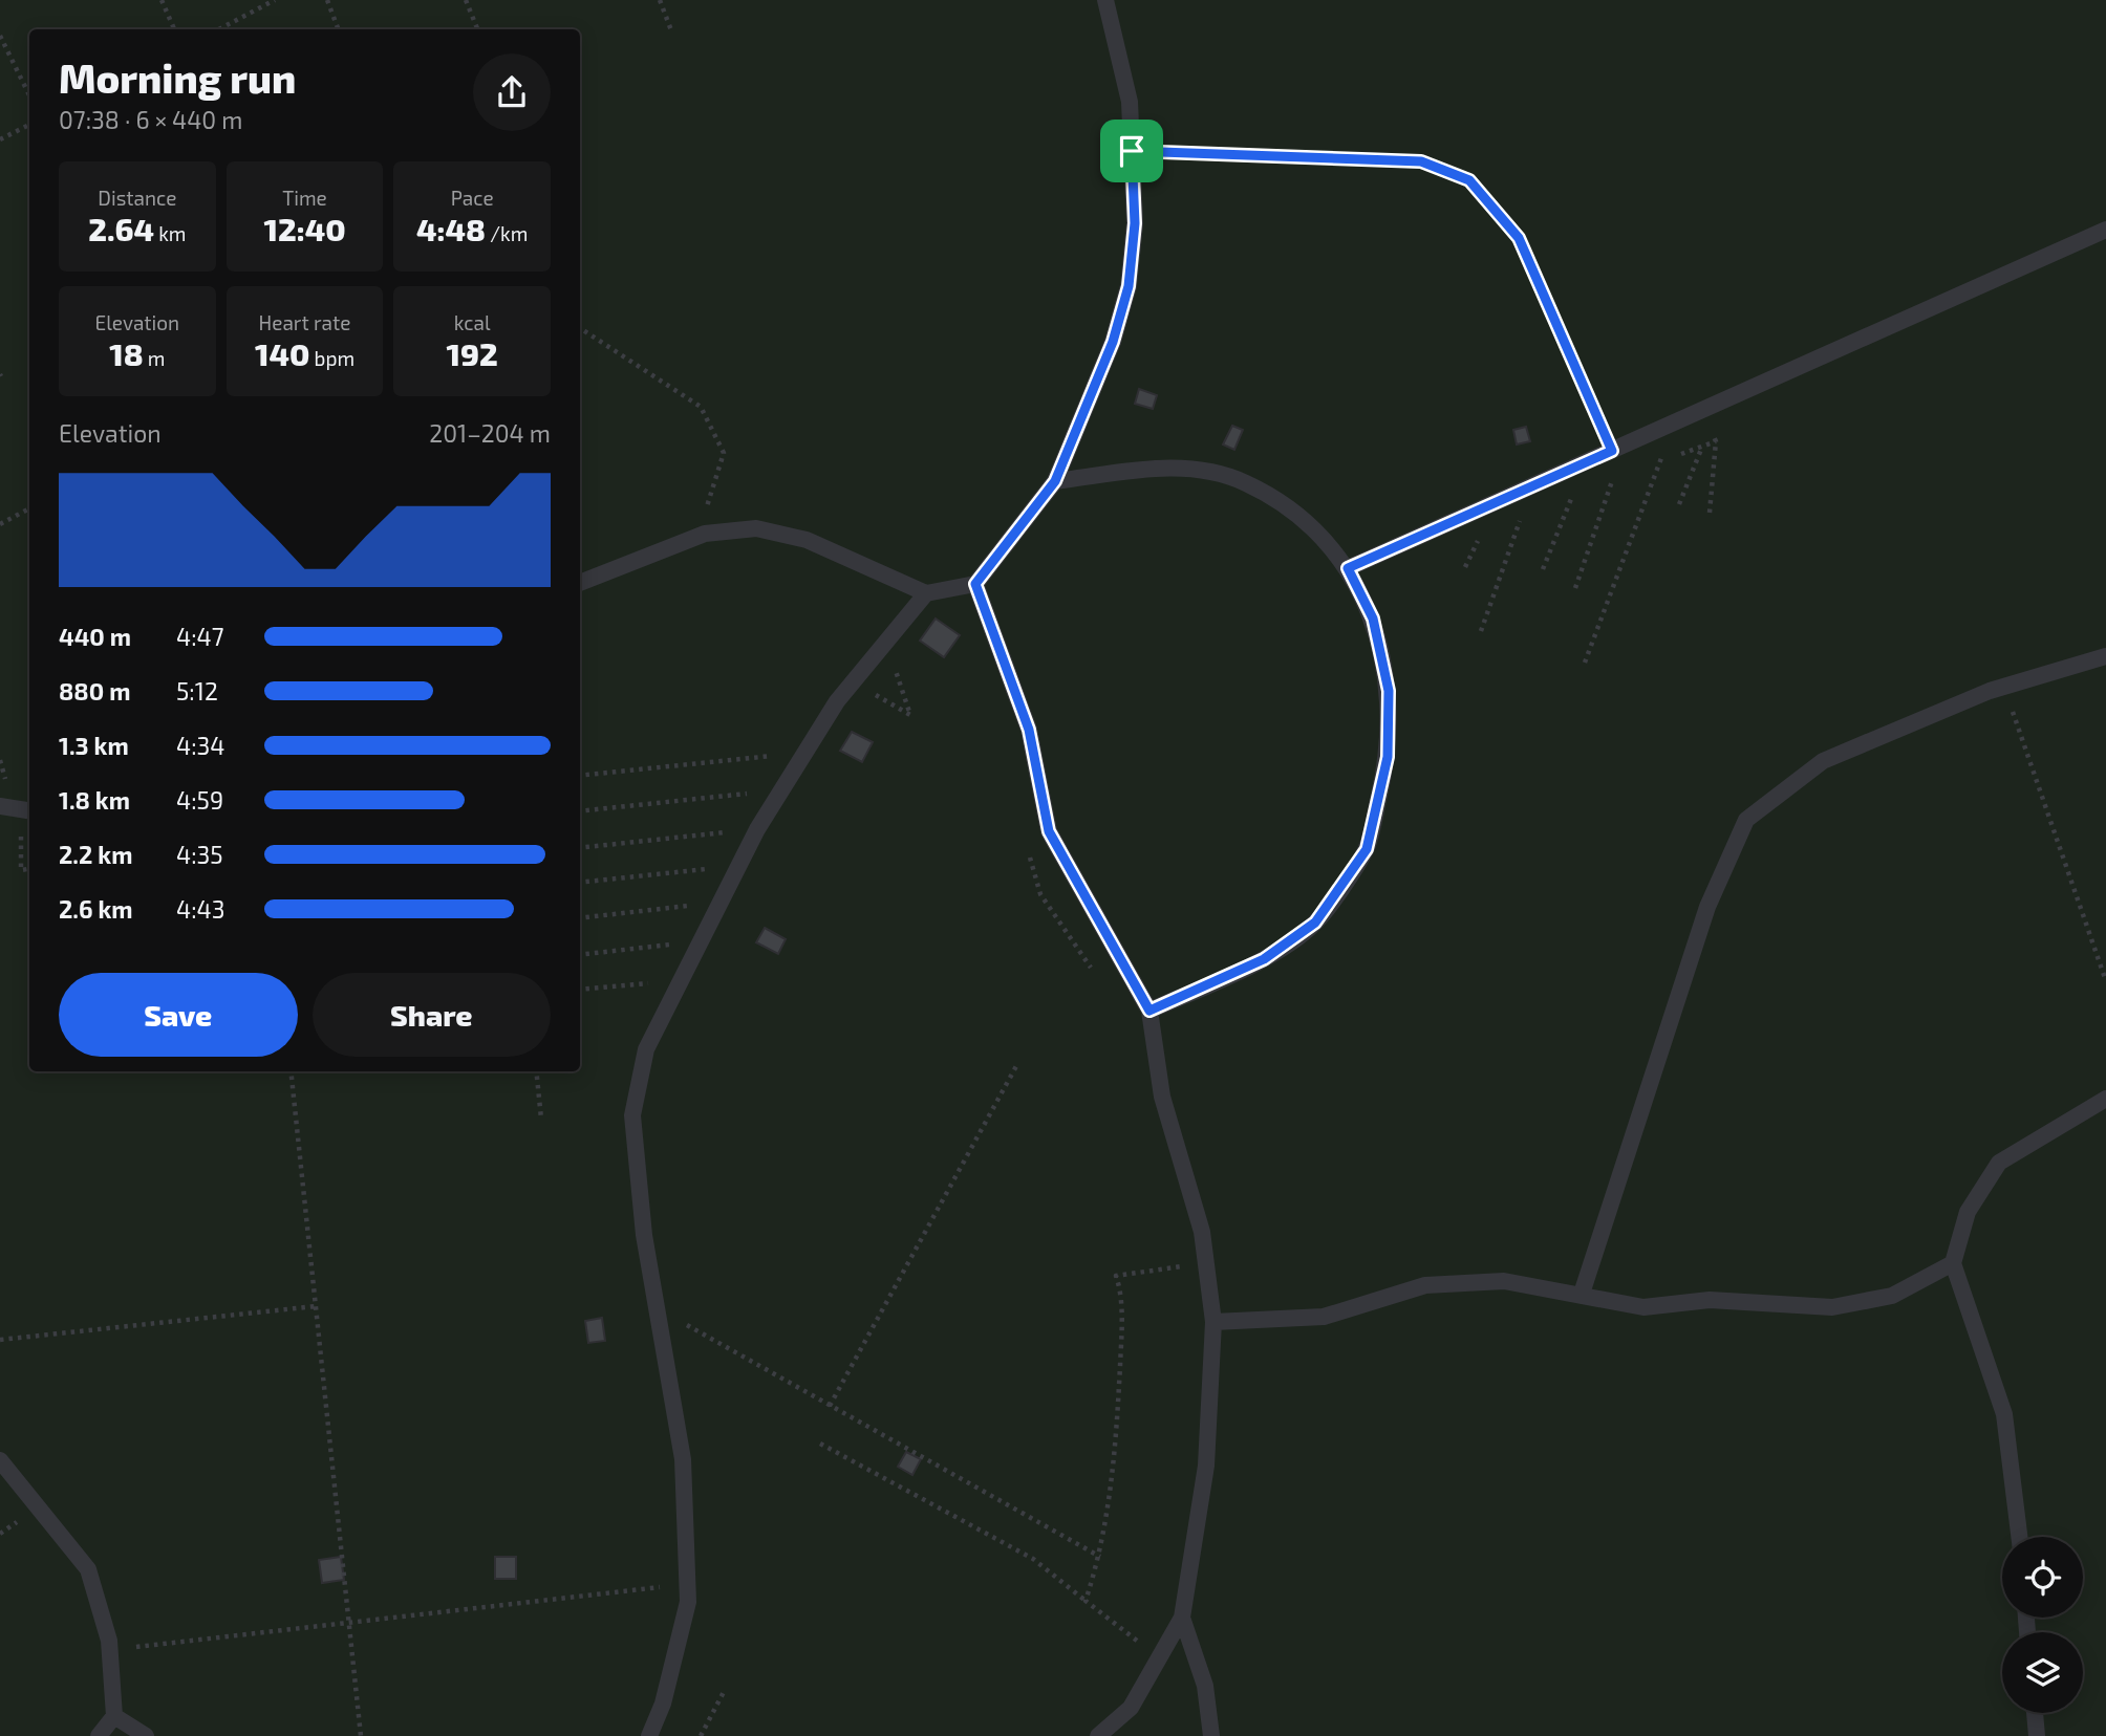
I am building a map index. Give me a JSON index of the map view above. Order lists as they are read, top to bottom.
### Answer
{
  "page": {
    "heading": ["Morning run", "07:38 · 6 × 440 m"],
    "stats": [
      ["Distance", "2.64 km"],
      ["Time", "12:40"],
      ["Pace", "4:48 /km"],
      ["Elevation", "18 m"],
      ["Heart rate", "140 bpm"],
      ["kcal", "192"]
    ],
    "chart": ["Elevation", "201–204 m"],
    "list": [
      {
        "name": "440 m",
        "note": "4:47"
      },
      {
        "name": "880 m",
        "note": "5:12"
      },
      {
        "name": "1.3 km",
        "note": "4:34"
      },
      {
        "name": "1.8 km",
        "note": "4:59"
      },
      {
        "name": "2.2 km",
        "note": "4:35"
      },
      {
        "name": "2.6 km",
        "note": "4:43"
      }
    ],
    "buttons": ["Save", "Share"]
  }
}
